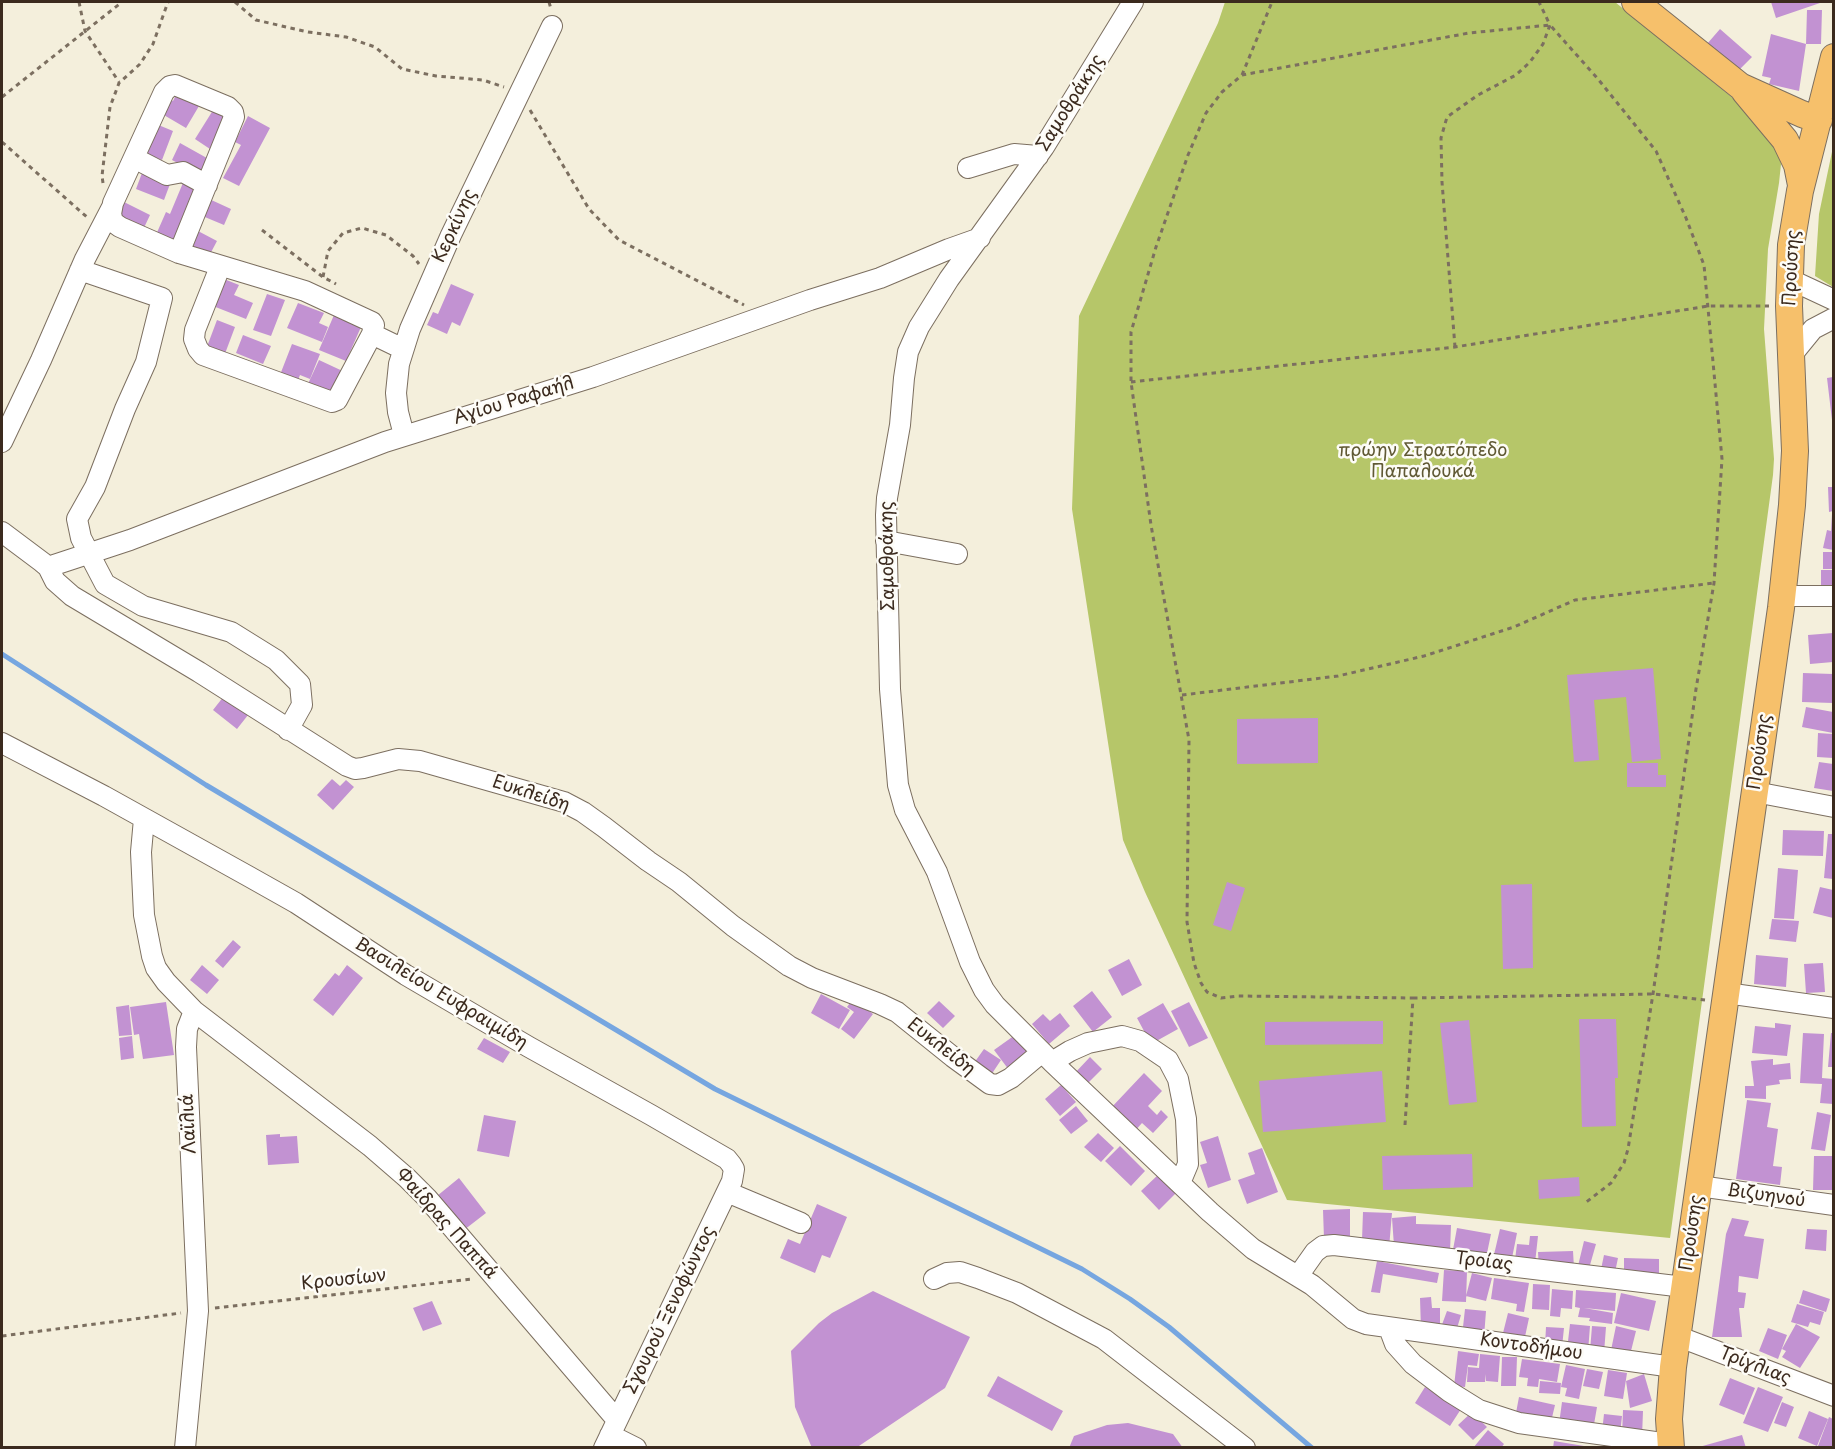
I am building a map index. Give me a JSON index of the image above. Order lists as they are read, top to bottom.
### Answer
{
  "streets": {
    "main road": ["Προύσης"],
    "street": [
      "Σαμοθράκης",
      "Κερκίνης",
      "Αγίου Ραφαήλ",
      "Ευκλείδη",
      "Βασιλείου Ευφραιμίδη",
      "Λαϊλιά",
      "Βιζυηνού",
      "Φαίδρας Παππά",
      "Τροίας",
      "Σγουρού Ξενοφώντος",
      "Κοντοδήμου",
      "Τρίγλιας"
    ],
    "path": ["Κρουσίων"]
  },
  "crossings": [
    ["Σαμοθράκης", "Αγίου Ραφαήλ"],
    ["Σαμοθράκης", "Ευκλείδη"],
    ["Κερκίνης", "Αγίου Ραφαήλ"],
    ["Προύσης", "Βιζυηνού"],
    ["Προύσης", "Τροίας"],
    ["Προύσης", "Κοντοδήμου"],
    ["Προύσης", "Τρίγλιας"],
    ["Αγίου Ραφαήλ", "Ευκλείδη"],
    ["Βασιλείου Ευφραιμίδη", "Σγουρού Ξενοφώντος"],
    ["Λαϊλιά", "Φαίδρας Παππά"],
    ["Λαϊλιά", "Κρουσίων"],
    ["Φαίδρας Παππά", "Κρουσίων"],
    ["Φαίδρας Παππά", "Σγουρού Ξενοφώντος"]
  ],
  "parks": ["πρώην Στρατόπεδο Παπαλουκά"]
}
